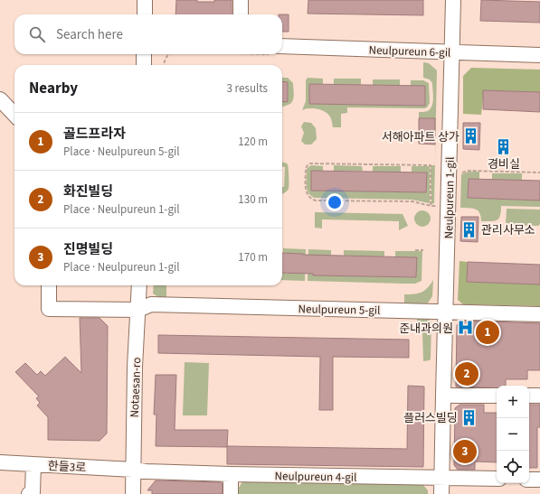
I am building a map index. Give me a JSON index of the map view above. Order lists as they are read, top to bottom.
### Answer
{
  "streets": {
    "street": [
      "Neulpureun 6-gil",
      "Neulpureun 1-gil",
      "Neulpureun 5-gil",
      "Notaesan-ro",
      "한들3로",
      "Neulpureun 4-gil"
    ]
  },
  "crossings": [
    ["Neulpureun 6-gil", "Neulpureun 1-gil"],
    ["Neulpureun 1-gil", "Neulpureun 5-gil"],
    ["Neulpureun 1-gil", "Neulpureun 4-gil"],
    ["Neulpureun 5-gil", "Notaesan-ro"],
    ["Notaesan-ro", "한들3로"],
    ["Notaesan-ro", "Neulpureun 4-gil"],
    ["한들3로", "Neulpureun 4-gil"]
  ],
  "places": {
    "building": [
      "서해아파트 상가",
      "경비실",
      "관리사무소",
      "플러스빌딩"
    ],
    "hospital": ["준내과의원"]
  },
  "page": {
    "search": "Search here",
    "heading": ["Nearby", "3 results"],
    "list": [
      {
        "mark": "1",
        "name": "골드프라자",
        "note": "Place · Neulpureun 5-gil",
        "value": "120 m"
      },
      {
        "mark": "2",
        "name": "화진빌딩",
        "note": "Place · Neulpureun 1-gil",
        "value": "130 m"
      },
      {
        "mark": "3",
        "name": "진명빌딩",
        "note": "Place · Neulpureun 1-gil",
        "value": "170 m"
      }
    ],
    "pins": ["1", "2", "3"],
    "map_buttons": ["+", "−"]
  }
}
